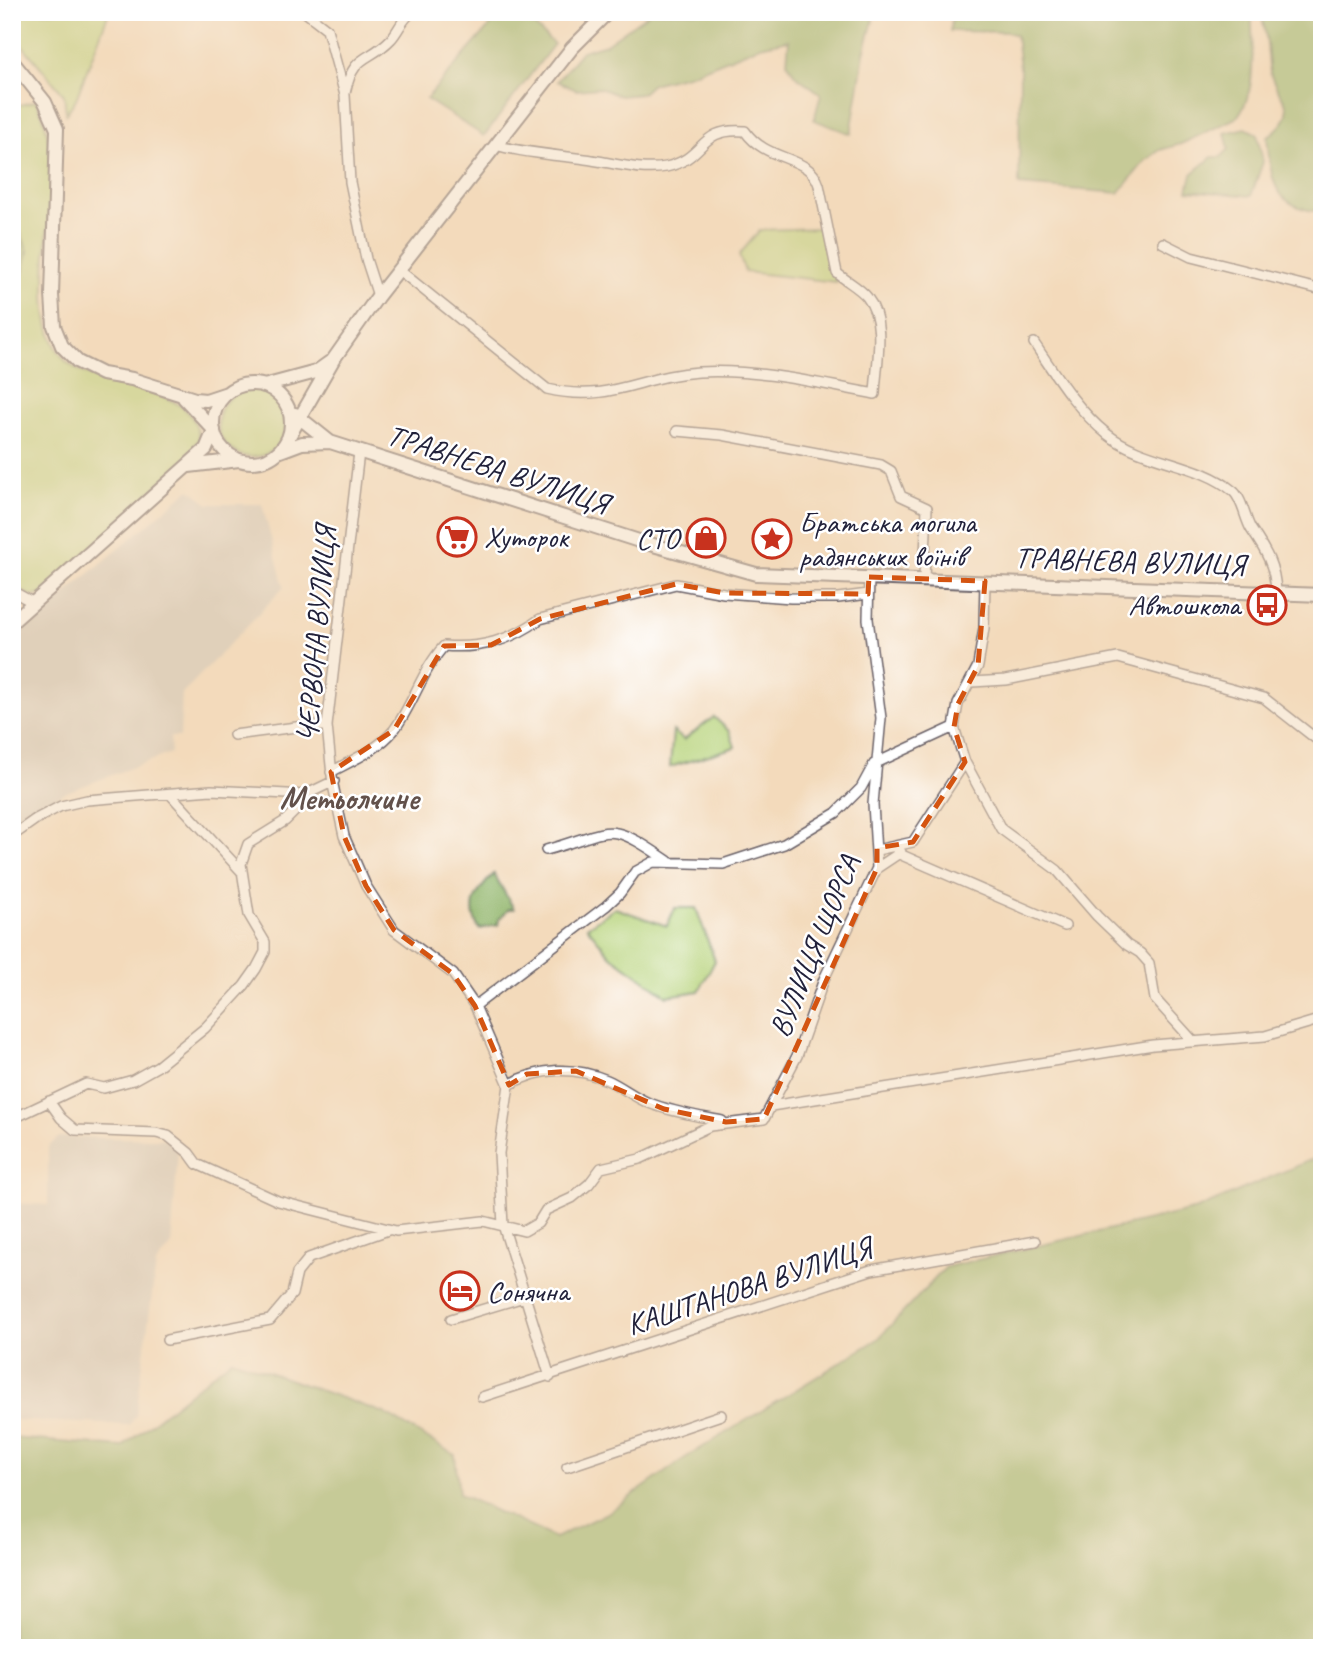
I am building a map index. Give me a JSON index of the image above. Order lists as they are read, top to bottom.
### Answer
{
  "streets": {
    "street": [
      "ТРАВНЕВА ВУЛИЦЯ",
      "ЧЕРВОНА ВУЛИЦЯ",
      "ВУЛИЦЯ ЩОРСА",
      "КАШТАНОВА ВУЛИЦЯ"
    ]
  },
  "crossings": [
    ["ТРАВНЕВА ВУЛИЦЯ", "ЧЕРВОНА ВУЛИЦЯ"],
    ["ТРАВНЕВА ВУЛИЦЯ", "ВУЛИЦЯ ЩОРСА"]
  ],
  "districts": ["Метьолчине"],
  "places": {
    "supermarket": ["Хуторок"],
    "shop": ["СТО"],
    "place": ["Братська могила радянських воїнів"],
    "bus stop": ["Автошкола"],
    "hotel": ["Сонячна"]
  }
}
